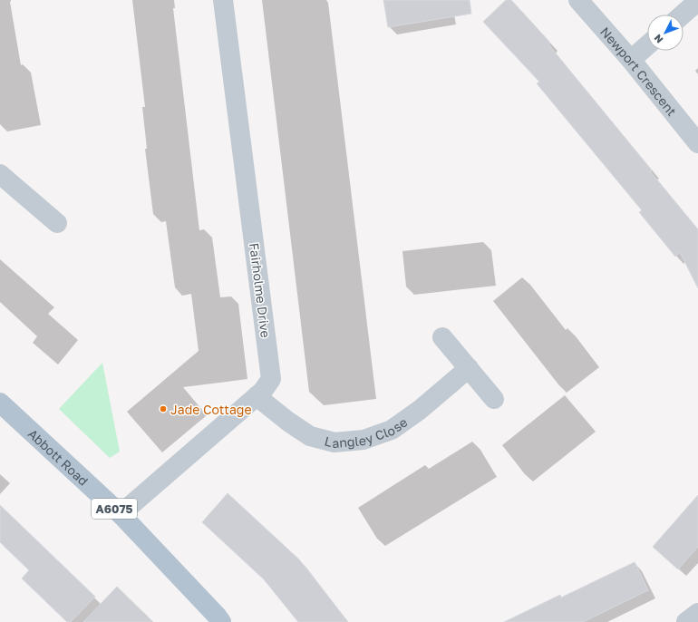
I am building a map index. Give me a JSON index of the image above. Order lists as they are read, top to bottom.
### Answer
{
  "streets": {
    "main road": ["Abbott Road", "A6075"],
    "street": ["Newport Crescent", "Fairholme Drive", "Langley Close"]
  },
  "crossings": [
    ["Fairholme Drive", "Langley Close"],
    ["Fairholme Drive", "Abbott Road"]
  ],
  "places": ["Jade Cottage"],
  "north": "bottom left"
}
